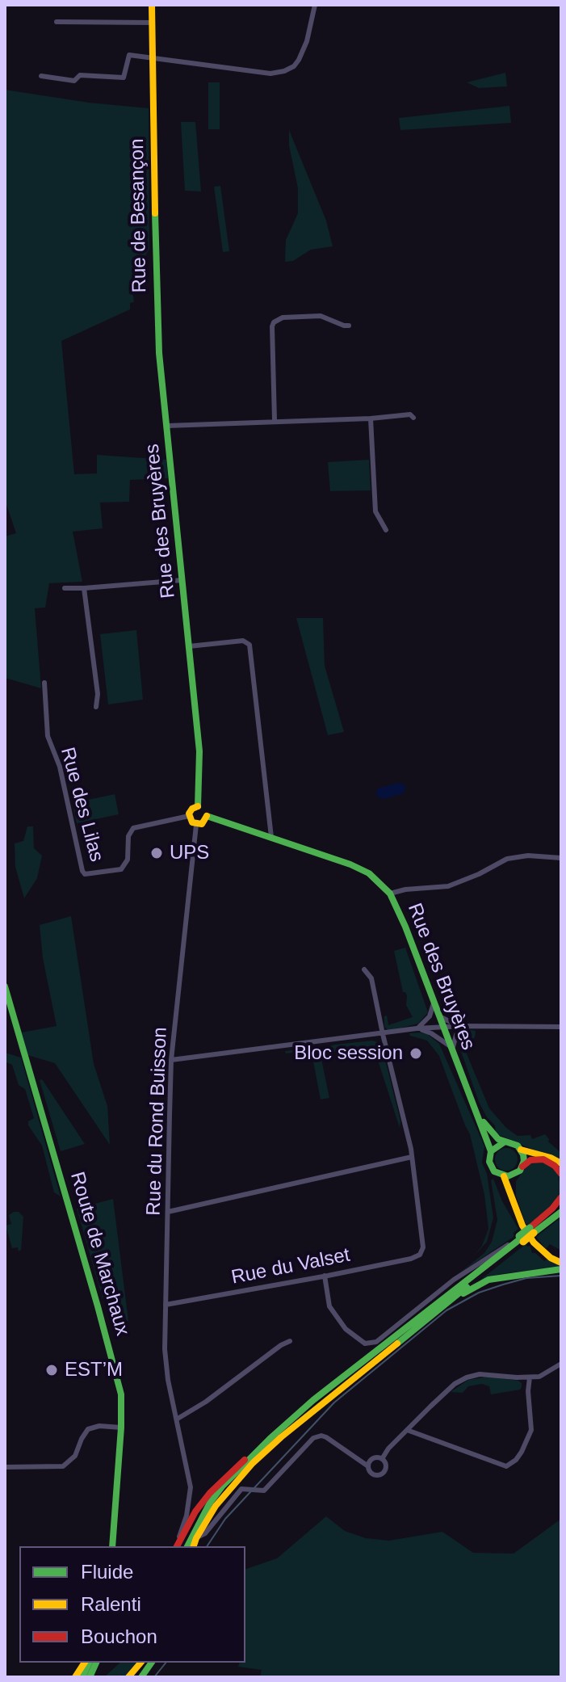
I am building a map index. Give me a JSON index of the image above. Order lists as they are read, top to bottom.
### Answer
{
  "streets": {
    "main road": ["Rue de Besançon", "Rue des Bruyères", "Route de Marchaux"],
    "street": ["Rue des Lilas", "Rue du Rond Buisson", "Rue du Valset"]
  },
  "crossings": [
    ["Rue de Besançon", "Rue des Bruyères"],
    ["Rue des Bruyères", "Rue des Lilas"],
    ["Rue des Bruyères", "Rue du Rond Buisson"],
    ["Rue des Lilas", "Rue du Rond Buisson"],
    ["Rue du Rond Buisson", "Rue du Valset"]
  ],
  "places": ["UPS", "Bloc session", "EST’M"],
  "legend": ["Fluide", "Ralenti", "Bouchon"]
}
